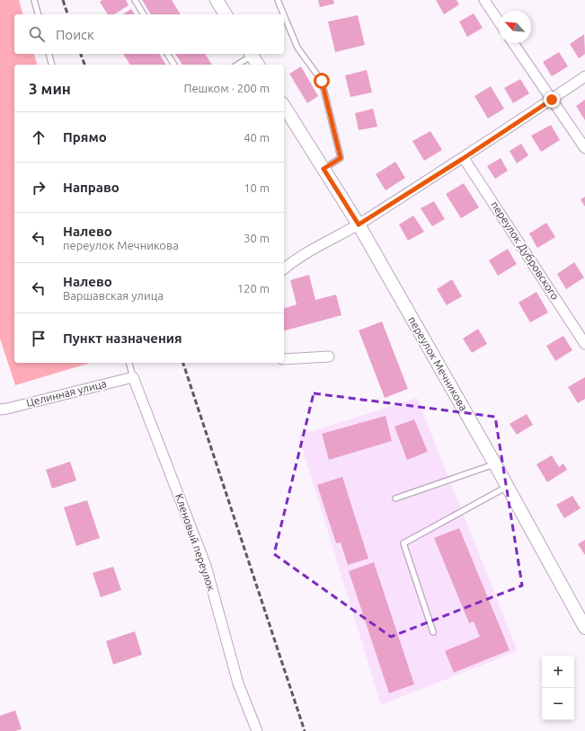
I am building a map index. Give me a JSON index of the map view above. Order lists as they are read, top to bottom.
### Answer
{
  "streets": {
    "street": [
      "переулок Дубровского",
      "переулок Мечникова",
      "Целинная улица",
      "Кленовый переулок"
    ]
  },
  "crossings": [
    ["Целинная улица", "Кленовый переулок"]
  ],
  "north": "top left",
  "page": {
    "search": "Поиск",
    "heading": ["3 мин", "Пешком · 200 m"],
    "list": [
      ["Прямо", "40 m"],
      ["Направо", "10 m"],
      ["Налево", "переулок Мечникова", "30 m"],
      ["Налево", "Варшавская улица", "120 m"],
      "Пункт назначения"
    ],
    "map_buttons": ["+", "−"]
  }
}
